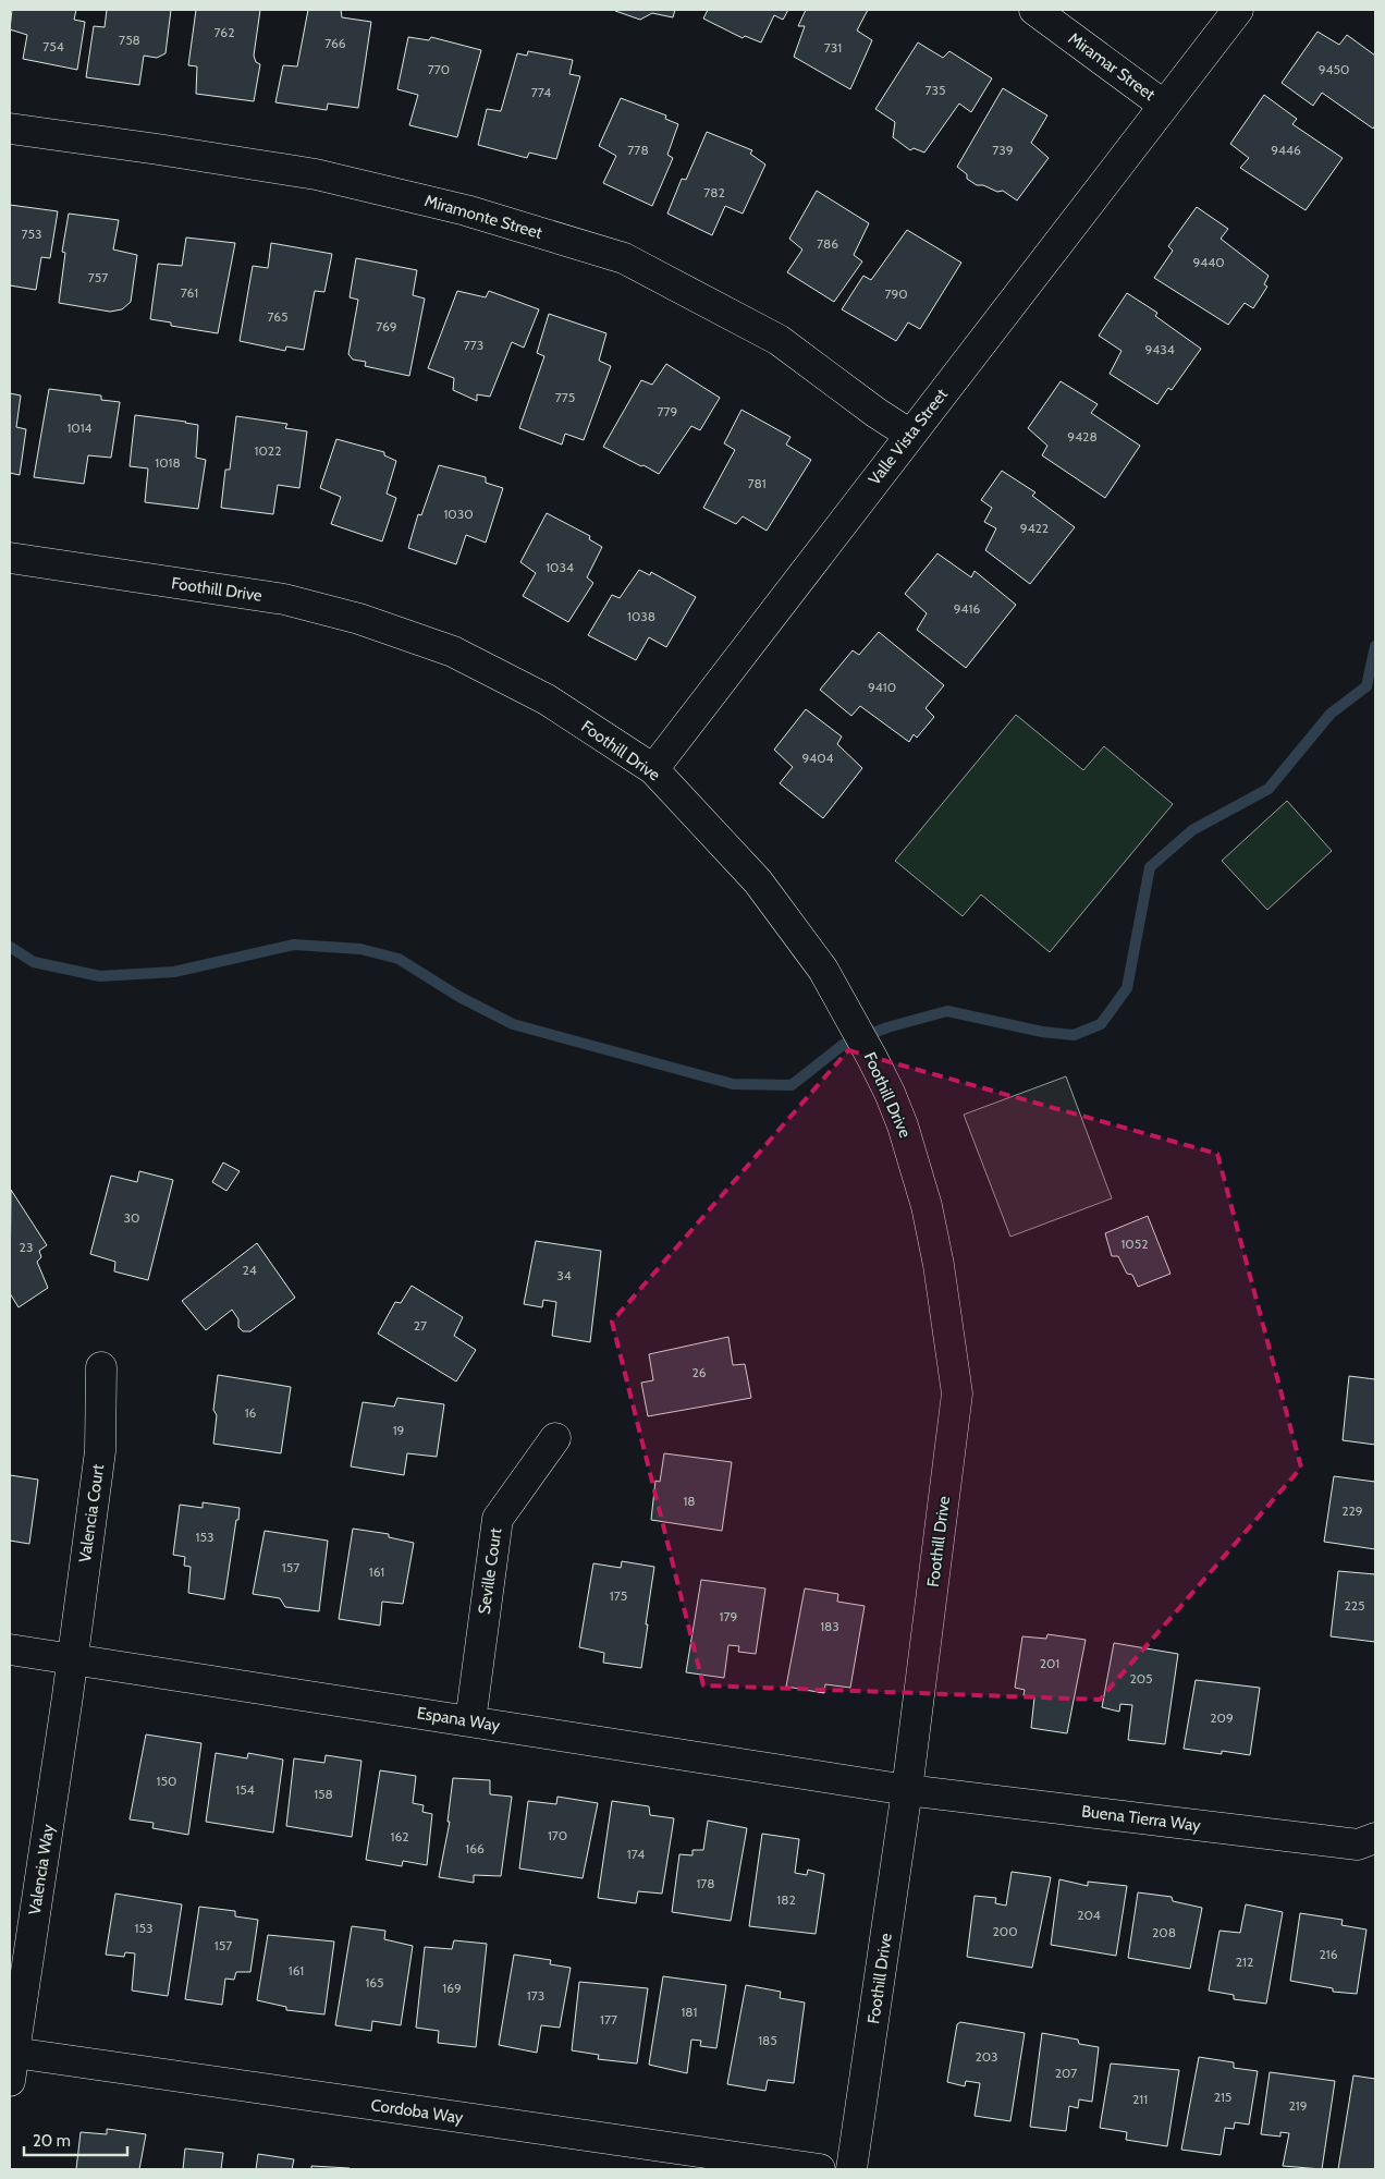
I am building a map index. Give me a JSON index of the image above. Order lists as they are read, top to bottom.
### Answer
{
  "streets": {
    "street": [
      "Miramar Street",
      "Miramonte Street",
      "Valle Vista Street",
      "Foothill Drive",
      "Valencia Court",
      "Seville Court",
      "Espana Way",
      "Buena Tierra Way",
      "Valencia Way",
      "Cordoba Way"
    ]
  },
  "crossings": [
    ["Miramar Street", "Valle Vista Street"],
    ["Miramonte Street", "Valle Vista Street"],
    ["Valle Vista Street", "Foothill Drive"],
    ["Foothill Drive", "Espana Way"],
    ["Foothill Drive", "Buena Tierra Way"],
    ["Valencia Court", "Espana Way"],
    ["Valencia Court", "Valencia Way"],
    ["Seville Court", "Espana Way"],
    ["Espana Way", "Buena Tierra Way"],
    ["Espana Way", "Valencia Way"],
    ["Valencia Way", "Cordoba Way"]
  ],
  "house_numbers": [
    "762",
    "758",
    "766",
    "754",
    "731",
    "770",
    "9450",
    "735",
    "774",
    "778",
    "739",
    "9446",
    "782",
    "753",
    "786",
    "9440",
    "757",
    "761",
    "790",
    "765",
    "769",
    "773",
    "9434",
    "775",
    "779",
    "1014",
    "9428",
    "1022",
    "1018",
    "781",
    "1030",
    "9422",
    "1034",
    "9416",
    "1038",
    "9410",
    "9404",
    "30",
    "1052",
    "23",
    "24",
    "34",
    "27",
    "26",
    "16",
    "19",
    "18",
    "229",
    "153",
    "157",
    "161",
    "175",
    "225",
    "179",
    "183",
    "201",
    "205",
    "209",
    "150",
    "154",
    "158",
    "170",
    "162",
    "166",
    "174",
    "178",
    "182",
    "204",
    "153",
    "200",
    "208",
    "157",
    "216",
    "212",
    "161",
    "165",
    "169",
    "173",
    "181",
    "177",
    "185",
    "203",
    "207",
    "215",
    "211",
    "219"
  ],
  "scale_bar": "20 m"
}
